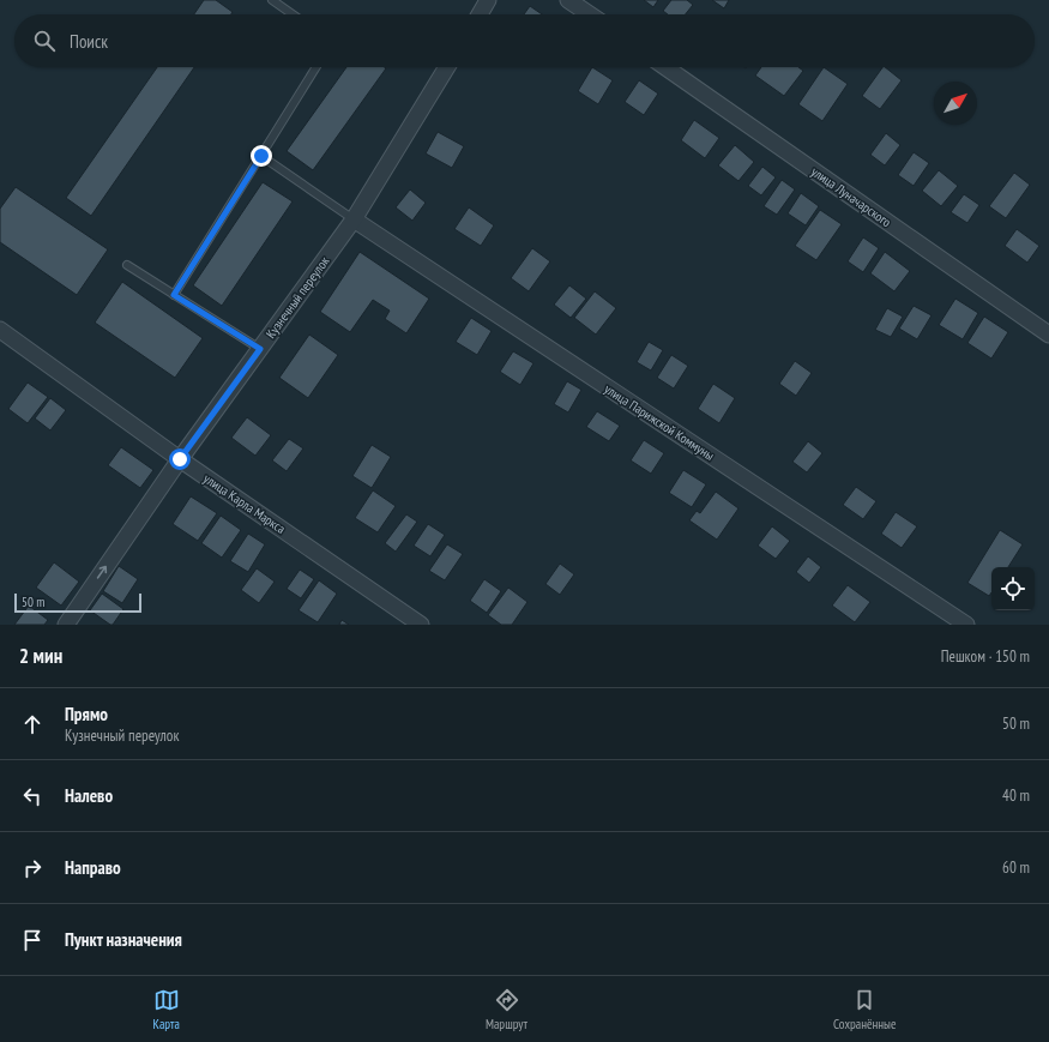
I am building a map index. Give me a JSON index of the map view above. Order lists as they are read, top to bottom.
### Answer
{
  "streets": {
    "street": [
      "улица Луначарского",
      "Кузнечный переулок",
      "улица Парижской Коммуны",
      "улица Карла Маркса"
    ]
  },
  "crossings": [
    ["Кузнечный переулок", "улица Парижской Коммуны"],
    ["Кузнечный переулок", "улица Карла Маркса"]
  ],
  "scale_bar": "50 m",
  "north": "top right",
  "page": {
    "search": "Поиск",
    "scale": "50 m",
    "heading": ["2 мин", "Пешком · 150 m"],
    "list": [
      ["Прямо", "Кузнечный переулок", "50 m"],
      ["Налево", "40 m"],
      ["Направо", "60 m"],
      "Пункт назначения"
    ],
    "nav": ["Карта", "Маршрут", "Сохранённые"]
  }
}
